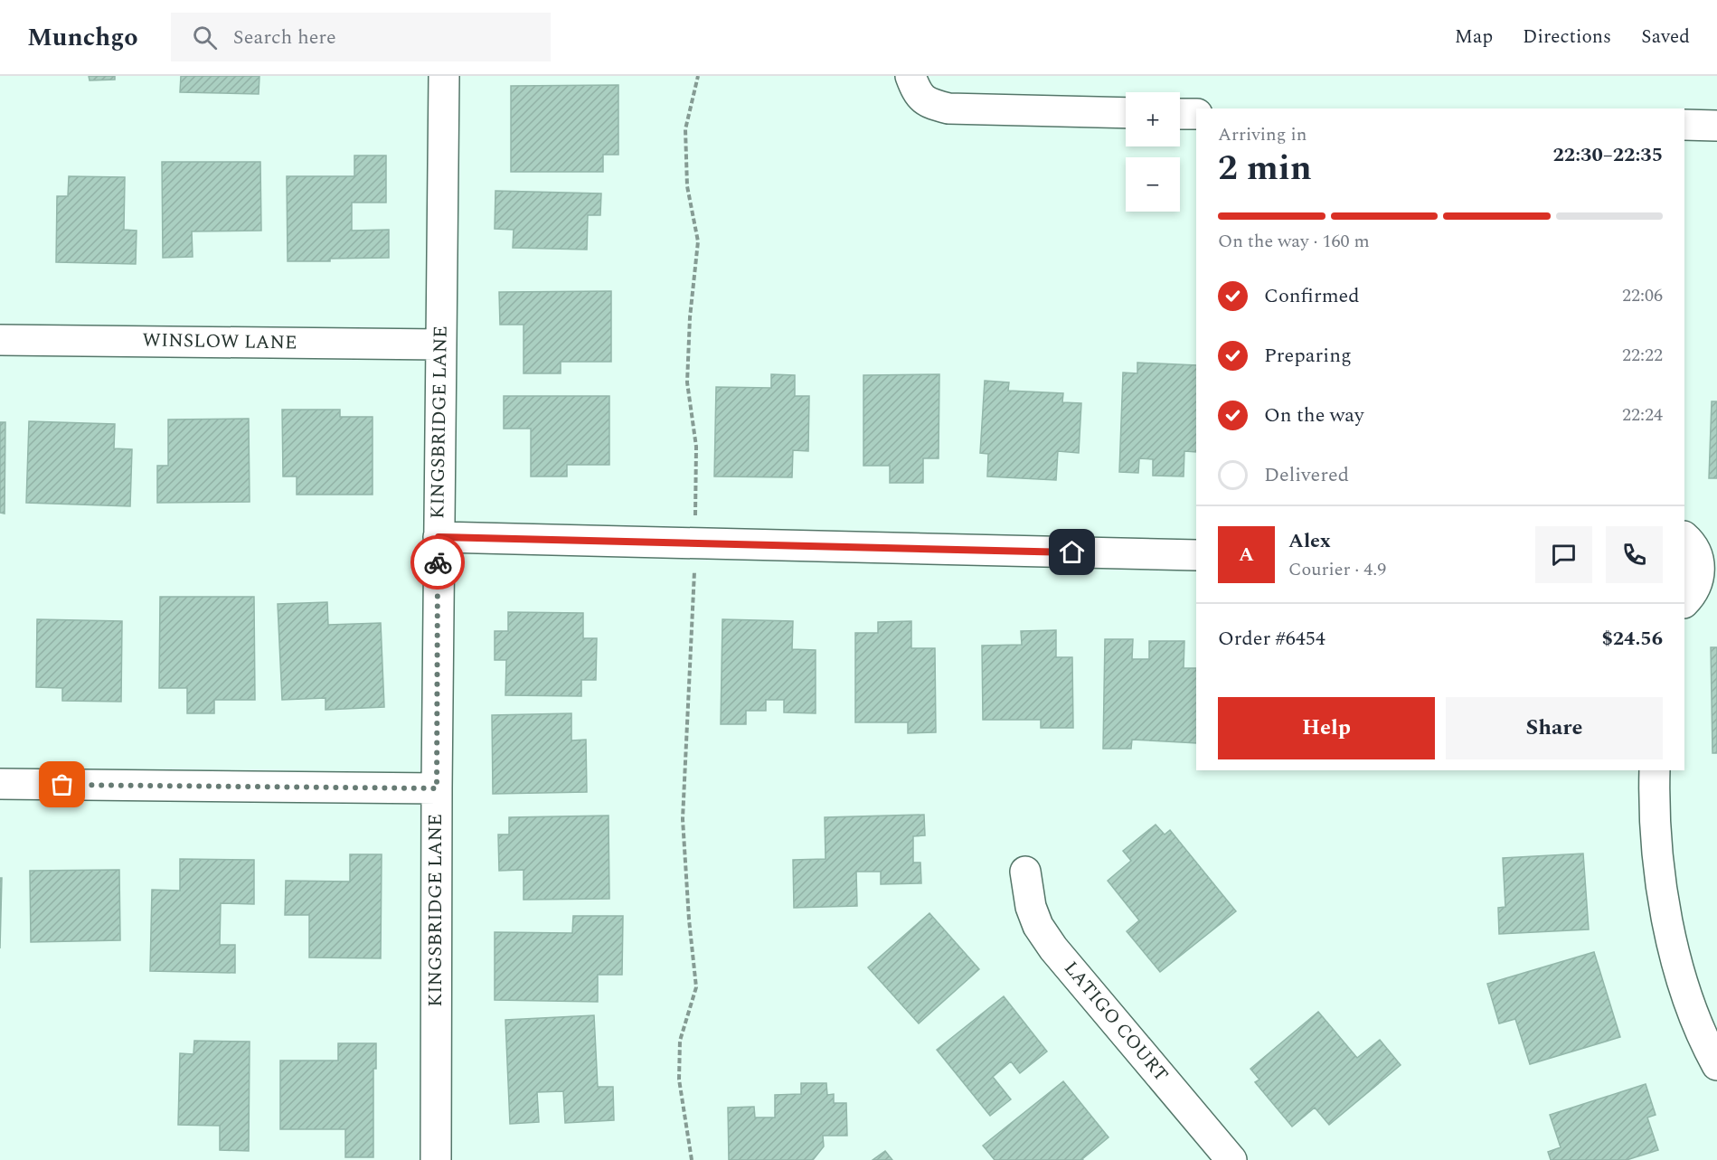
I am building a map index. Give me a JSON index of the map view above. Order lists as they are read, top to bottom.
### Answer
{
  "streets": {
    "street": ["WINSLOW LANE", "KINGSBRIDGE LANE", "LATIGO COURT"]
  },
  "crossings": [
    ["WINSLOW LANE", "KINGSBRIDGE LANE"]
  ],
  "page": {
    "header": "Munchgo",
    "search": "Search here",
    "nav": ["Map", "Directions", "Saved"],
    "map_buttons": ["+", "−"],
    "heading": ["2 min", "Arriving in", "22:30–22:35"],
    "panel": [
      "Alex",
      "Courier · 4.9",
      "Order #6454",
      "$24.56"
    ],
    "bar": "On the way · 160 m",
    "list": [
      ["Confirmed", "22:06"],
      ["Preparing", "22:22"],
      ["On the way", "22:24"],
      "Delivered"
    ],
    "round": "A",
    "buttons": ["Help", "Share"]
  }
}
